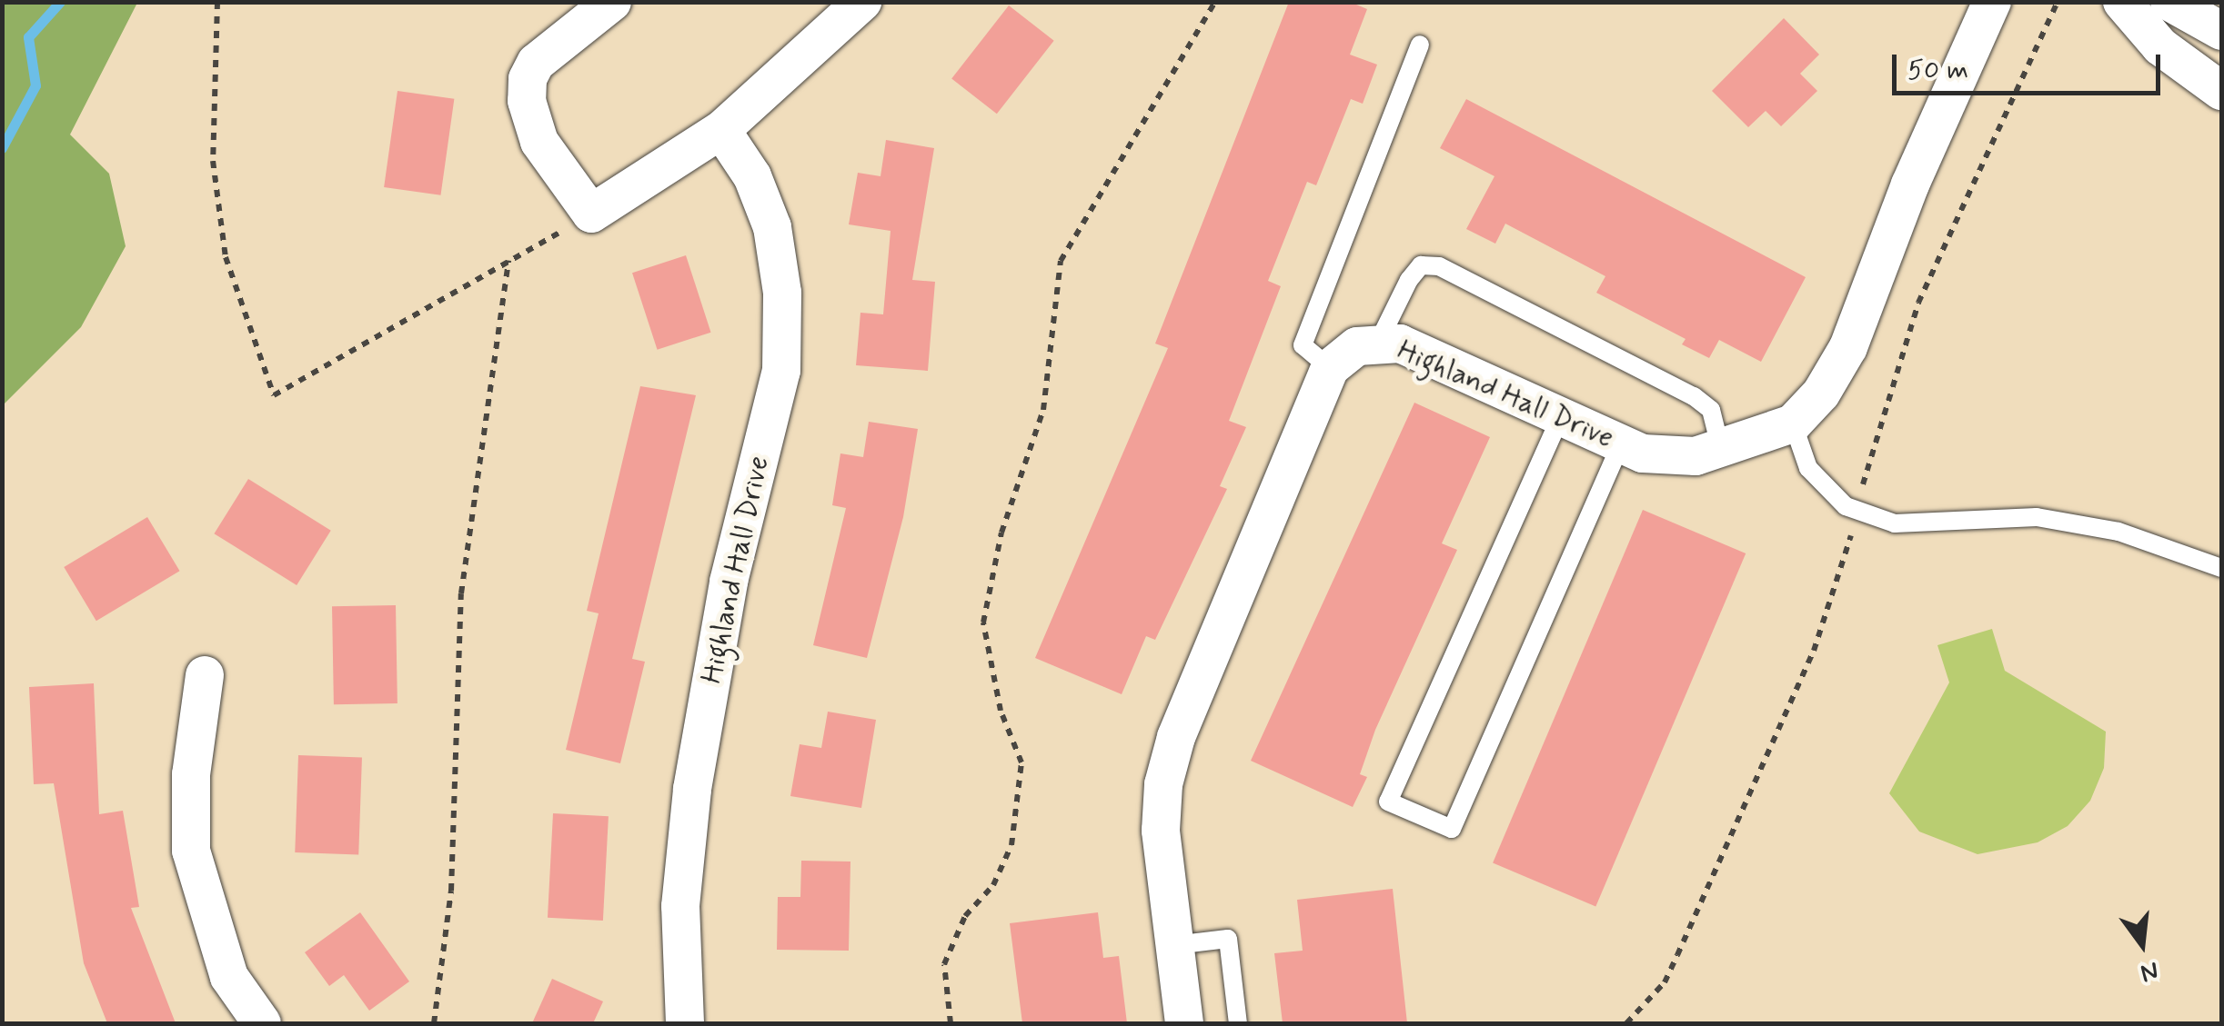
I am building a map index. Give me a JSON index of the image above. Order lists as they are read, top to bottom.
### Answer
{
  "streets": {
    "street": ["Highland Hall Drive"]
  },
  "scale_bar": "50 m",
  "north": "bottom"
}
